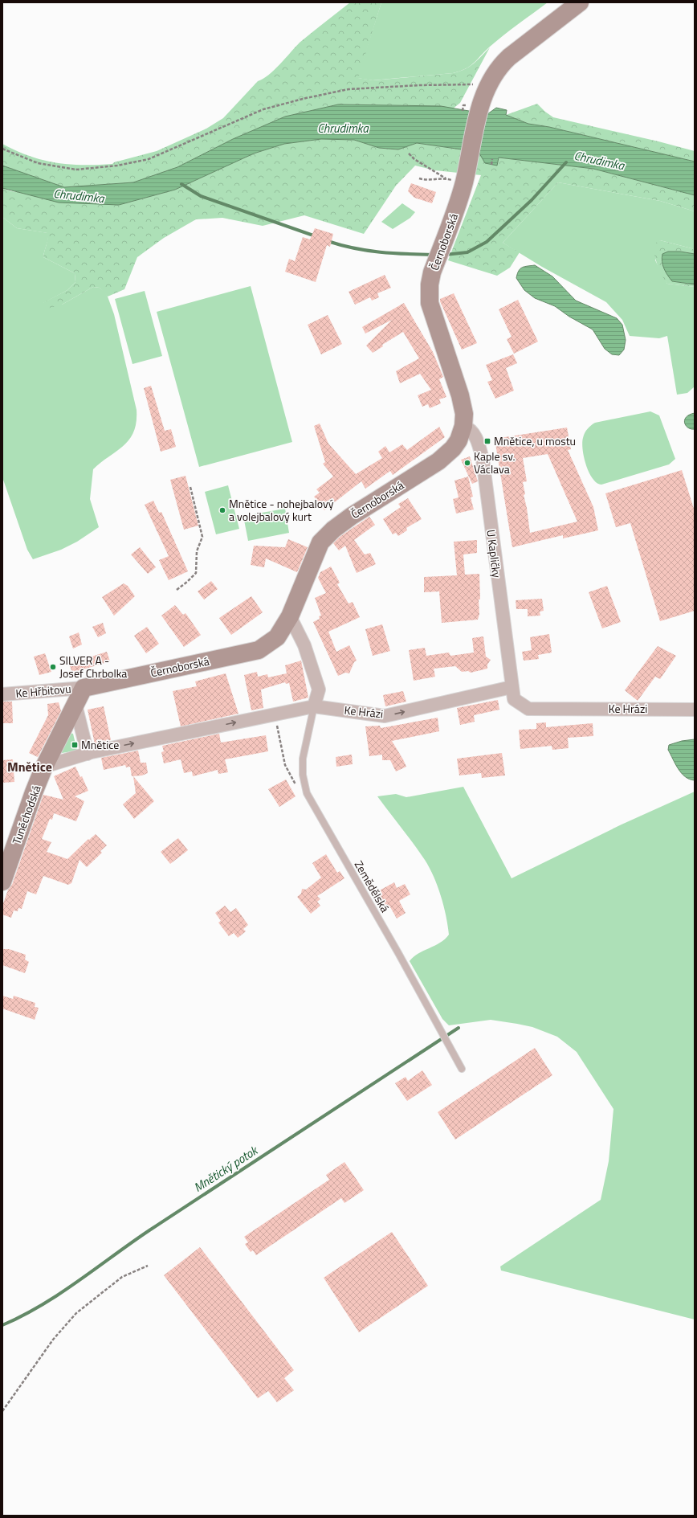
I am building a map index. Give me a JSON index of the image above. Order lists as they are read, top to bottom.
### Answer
{
  "streets": {
    "street": [
      "Černoborská",
      "U Kapličky",
      "Ke Hřbitovu",
      "Ke Hrázi",
      "Tuněchodská"
    ],
    "lane": ["Zemědělská"]
  },
  "crossings": [
    ["Černoborská", "U Kapličky"],
    ["Černoborská", "Ke Hřbitovu"],
    ["U Kapličky", "Ke Hrázi"],
    ["Ke Hrázi", "Tuněchodská"],
    ["Ke Hrázi", "Zemědělská"]
  ],
  "one_way": ["Ke Hrázi"],
  "districts": ["Mnětice"],
  "water": ["Chrudimka", "Mnětický potok"],
  "places": {
    "transit": ["Mnětice, u mostu", "Mnětice"],
    "other": ["Kaple sv. Václava", "Mnětice - nohejbalový a volejbalový kurt", "SILVER A - Josef Chrbolka"]
  }
}
